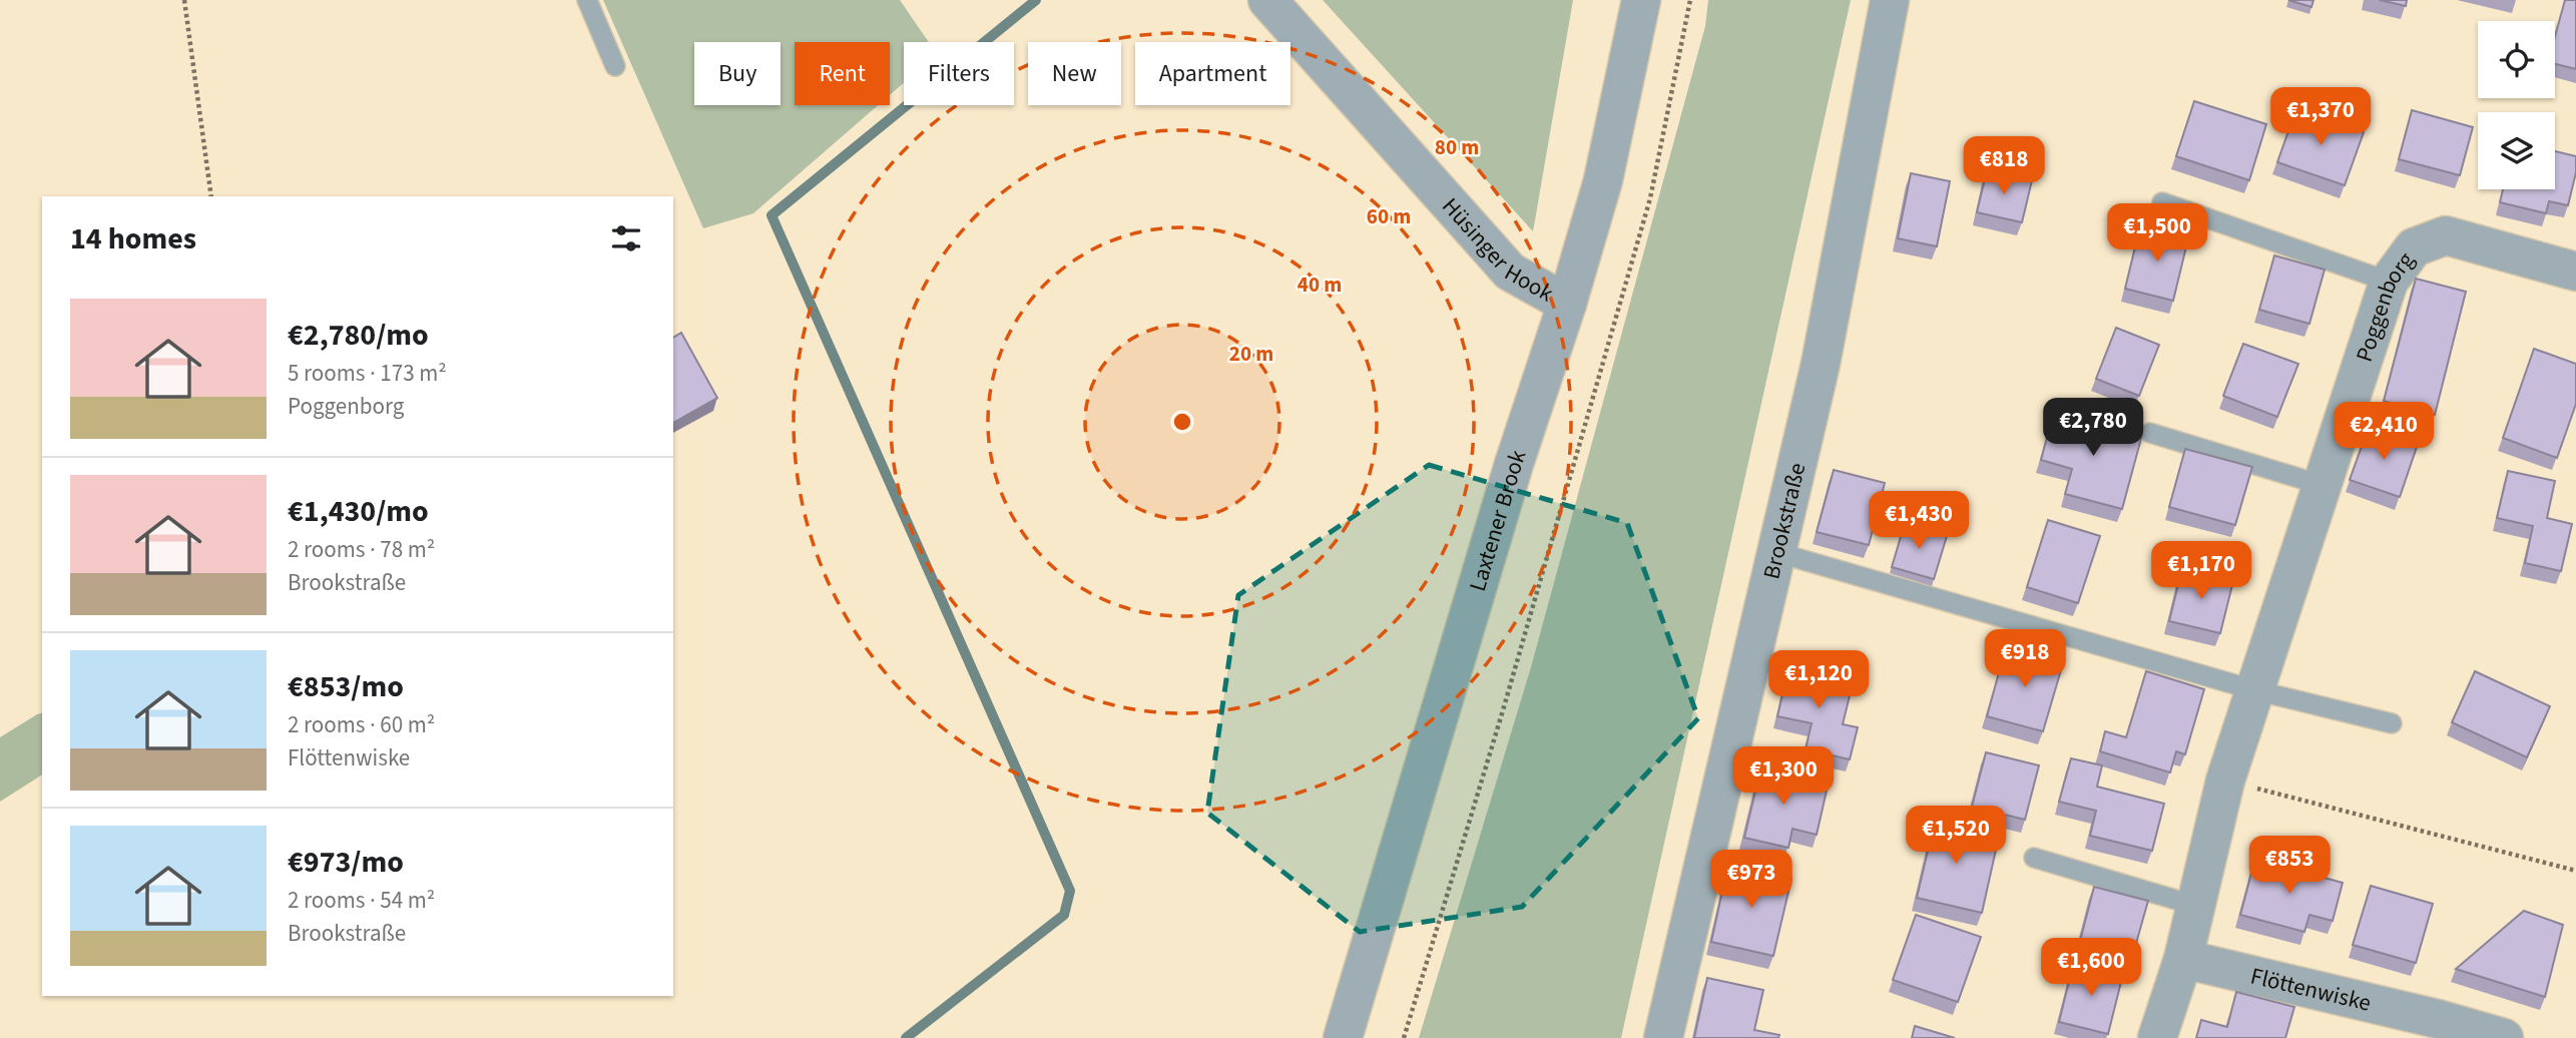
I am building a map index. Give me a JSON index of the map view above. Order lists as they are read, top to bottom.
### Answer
{
  "streets": {
    "street": [
      "Hüsinger Hook",
      "Poggenborg",
      "Laxtener Brook",
      "Brookstraße",
      "Flöttenwiske"
    ]
  },
  "crossings": [
    ["Hüsinger Hook", "Laxtener Brook"],
    ["Poggenborg", "Flöttenwiske"]
  ],
  "page": {
    "chip": [
      "Buy",
      "Rent",
      "Filters",
      "New",
      "Apartment"
    ],
    "price": [
      "€1,370",
      "€818",
      "€1,500",
      "€2,780",
      "€2,410",
      "€1,430",
      "€1,170",
      "€918",
      "€1,120",
      "€1,300",
      "€1,520",
      "€853",
      "€973",
      "€1,600"
    ],
    "heading": "14 homes",
    "list": [
      {
        "name": "€2,780/mo",
        "note": "5 rooms · 173 m² · Poggenborg"
      },
      {
        "name": "€1,430/mo",
        "note": "2 rooms · 78 m² · Brookstraße"
      },
      {
        "name": "€853/mo",
        "note": "2 rooms · 60 m² · Flöttenwiske"
      },
      {
        "name": "€973/mo",
        "note": "2 rooms · 54 m² · Brookstraße"
      }
    ]
  },
  "rings": [
    "80 m",
    "60 m",
    "40 m",
    "20 m"
  ]
}
